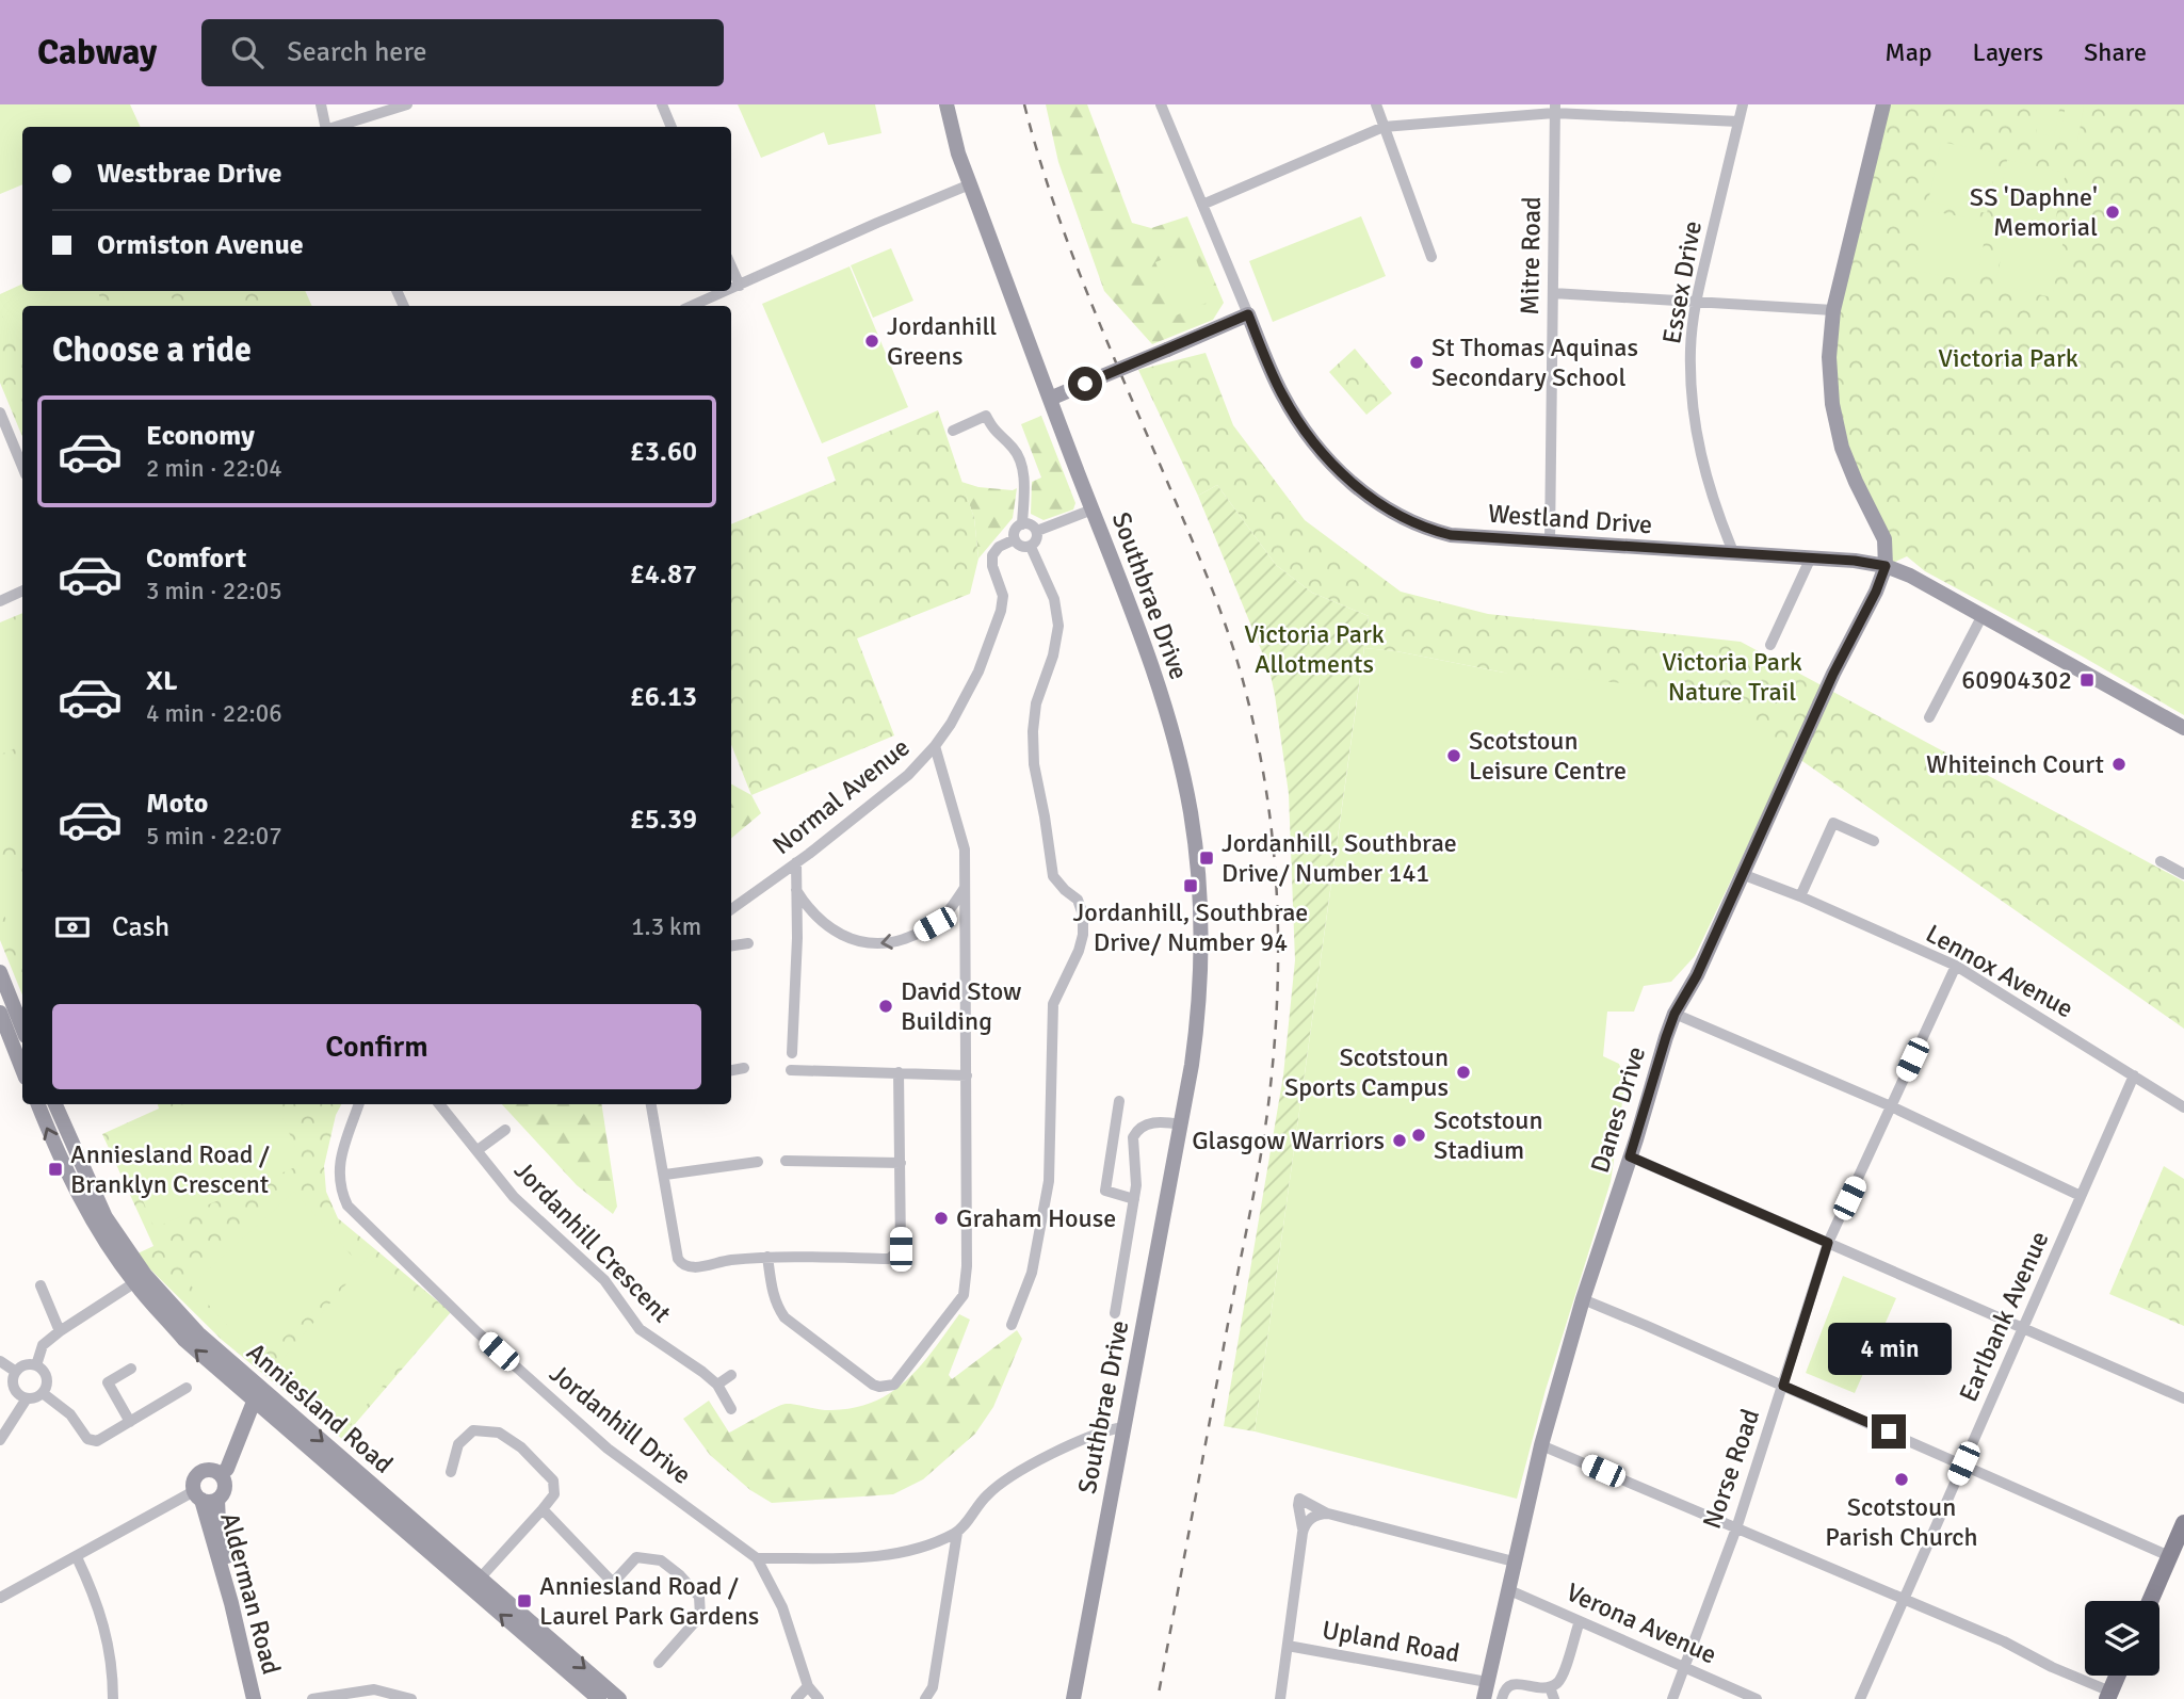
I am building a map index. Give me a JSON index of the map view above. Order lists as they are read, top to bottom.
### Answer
{
  "streets": {
    "street": [
      "Mitre Road",
      "Essex Drive",
      "Westland Drive",
      "Southbrae Drive",
      "Normal Avenue",
      "Lennox Avenue",
      "Danes Drive",
      "Jordanhill Crescent",
      "Earlbank Avenue",
      "Anniesland Road",
      "Jordanhill Drive",
      "Norse Road",
      "Alderman Road",
      "Verona Avenue",
      "Upland Road"
    ]
  },
  "crossings": [
    ["Mitre Road", "Westland Drive"],
    ["Essex Drive", "Westland Drive"],
    ["Westland Drive", "Danes Drive"],
    ["Lennox Avenue", "Danes Drive"],
    ["Lennox Avenue", "Earlbank Avenue"],
    ["Lennox Avenue", "Norse Road"],
    ["Danes Drive", "Verona Avenue"],
    ["Danes Drive", "Upland Road"],
    ["Anniesland Road", "Alderman Road"],
    ["Norse Road", "Verona Avenue"]
  ],
  "parks": ["Victoria Park", "Victoria Park Allotments", "Victoria Park Nature Trail"],
  "places": {
    "other": [
      "SS 'Daphne' Memorial",
      "Jordanhill Greens",
      "St Thomas Aquinas Secondary School",
      "Scotstoun Leisure Centre",
      "Whiteinch Court",
      "David Stow Building",
      "Scotstoun Sports Campus",
      "Scotstoun Stadium",
      "Glasgow Warriors",
      "Graham House",
      "Scotstoun Parish Church"
    ],
    "transit": [
      "60904302",
      "Jordanhill, Southbrae Drive/ Number 141",
      "Jordanhill, Southbrae Drive/ Number 94",
      "Anniesland Road / Branklyn Crescent",
      "Anniesland Road / Laurel Park Gardens"
    ]
  },
  "page": {
    "header": "Cabway",
    "search": "Search here",
    "nav": ["Map", "Layers", "Share"],
    "banner": ["Westbrae Drive", "Ormiston Avenue"],
    "heading": "Choose a ride",
    "list": [
      {
        "name": "Economy",
        "note": "2 min · 22:04",
        "value": "£3.60"
      },
      {
        "name": "Comfort",
        "note": "3 min · 22:05",
        "value": "£4.87"
      },
      {
        "name": "XL",
        "note": "4 min · 22:06",
        "value": "£6.13"
      },
      {
        "name": "Moto",
        "note": "5 min · 22:07",
        "value": "£5.39"
      }
    ],
    "pay": ["Cash", "1.3 km"],
    "buttons": "Confirm",
    "bubble": "4 min"
  }
}
